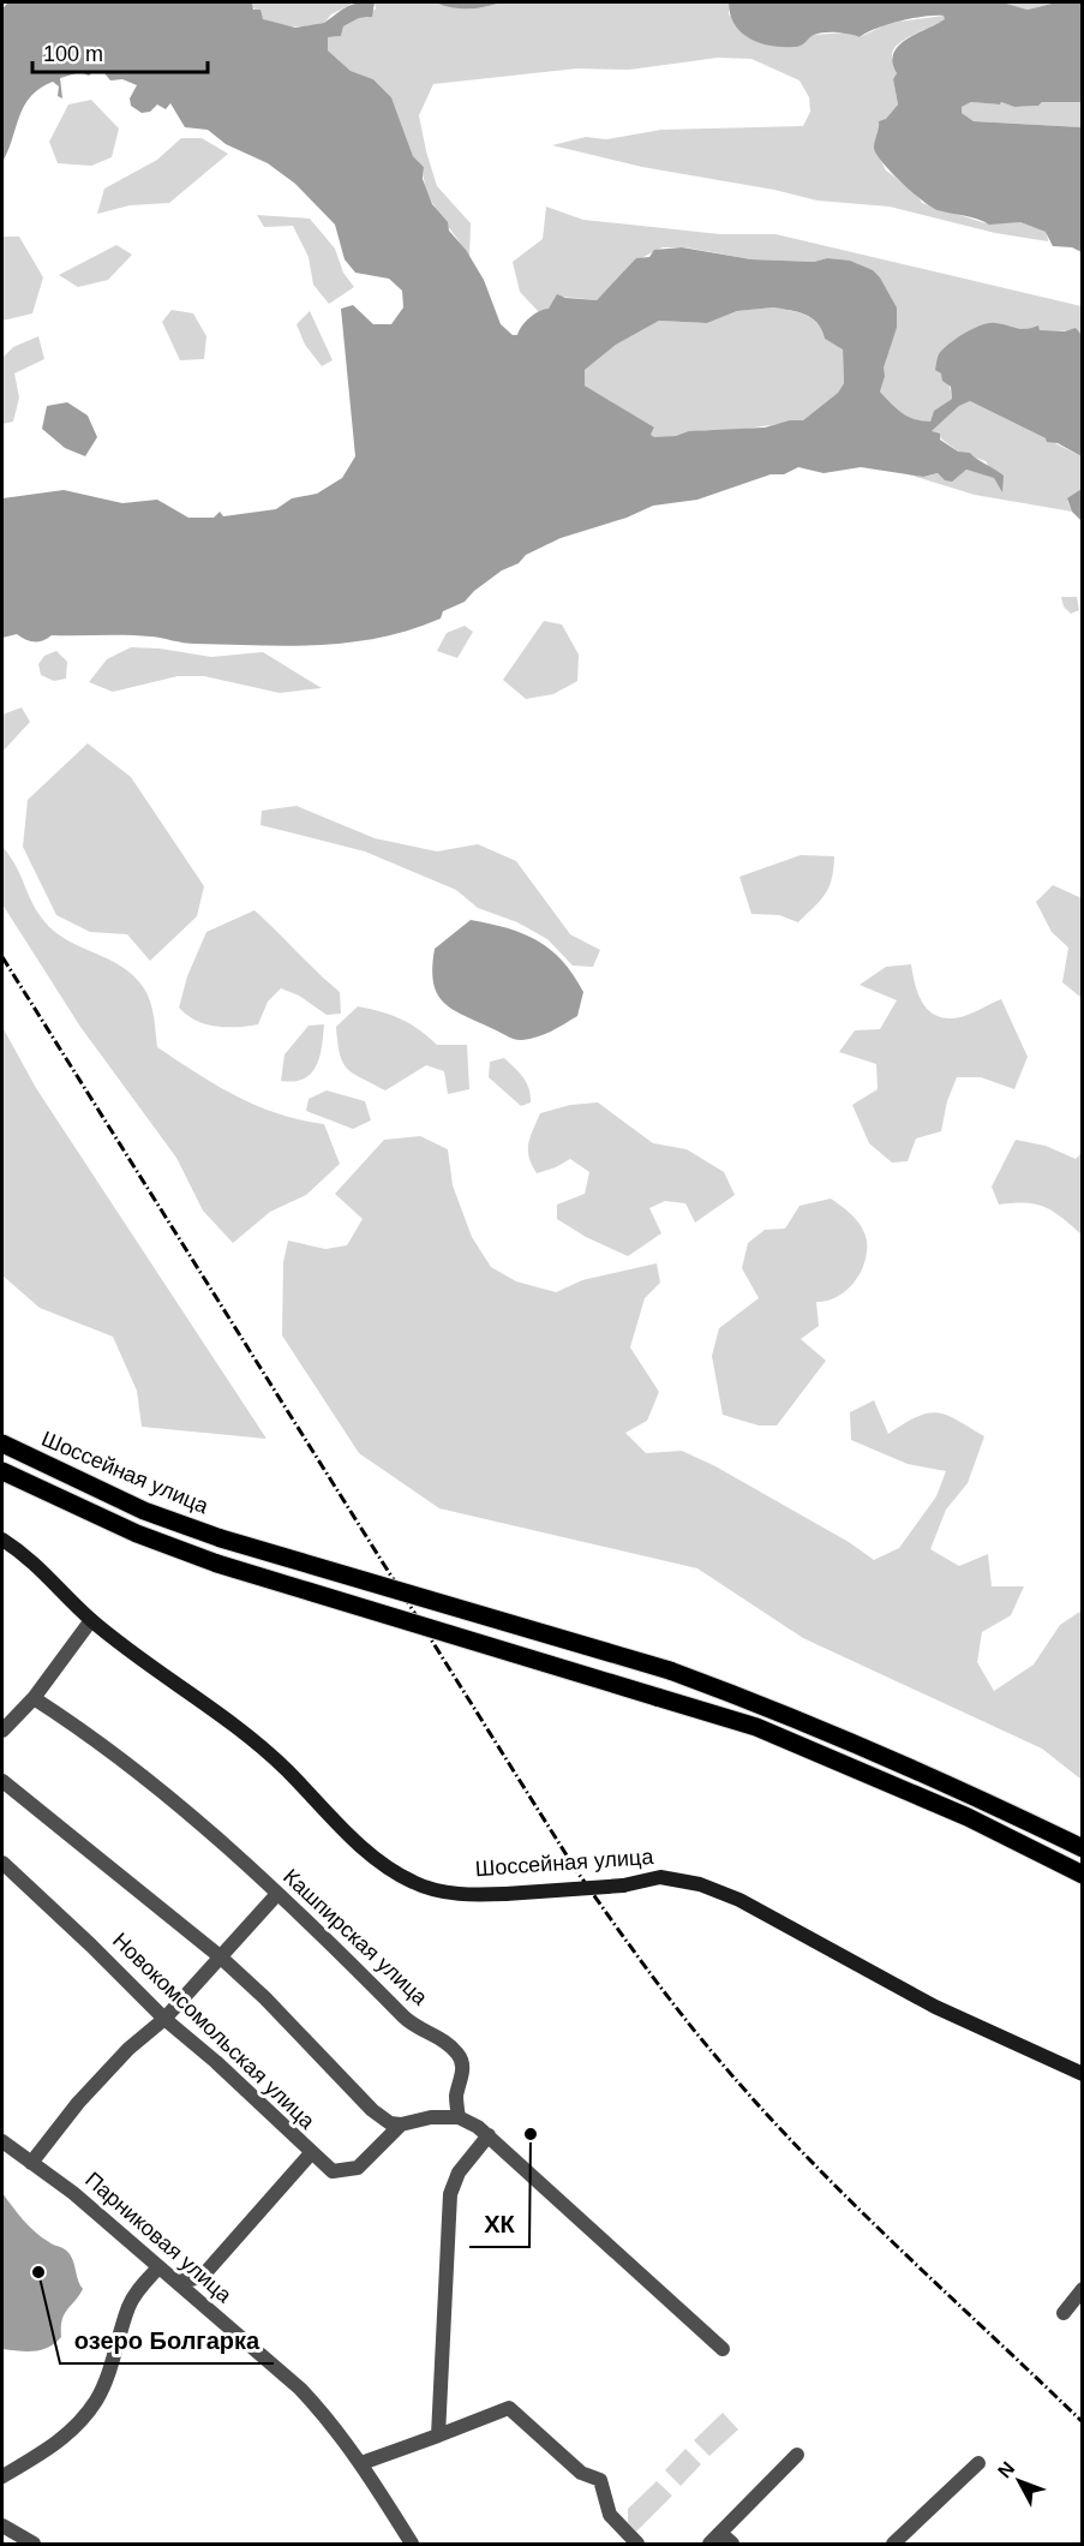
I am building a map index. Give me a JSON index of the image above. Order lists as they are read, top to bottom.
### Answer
{
  "streets": {
    "main road": ["Шоссейная улица"],
    "street": ["Кашпирская улица", "Новокомсомольская улица", "Парниковая улица"]
  },
  "places": ["ХК", "озеро Болгарка"],
  "scale_bar": "100 m",
  "north": "top left"
}
